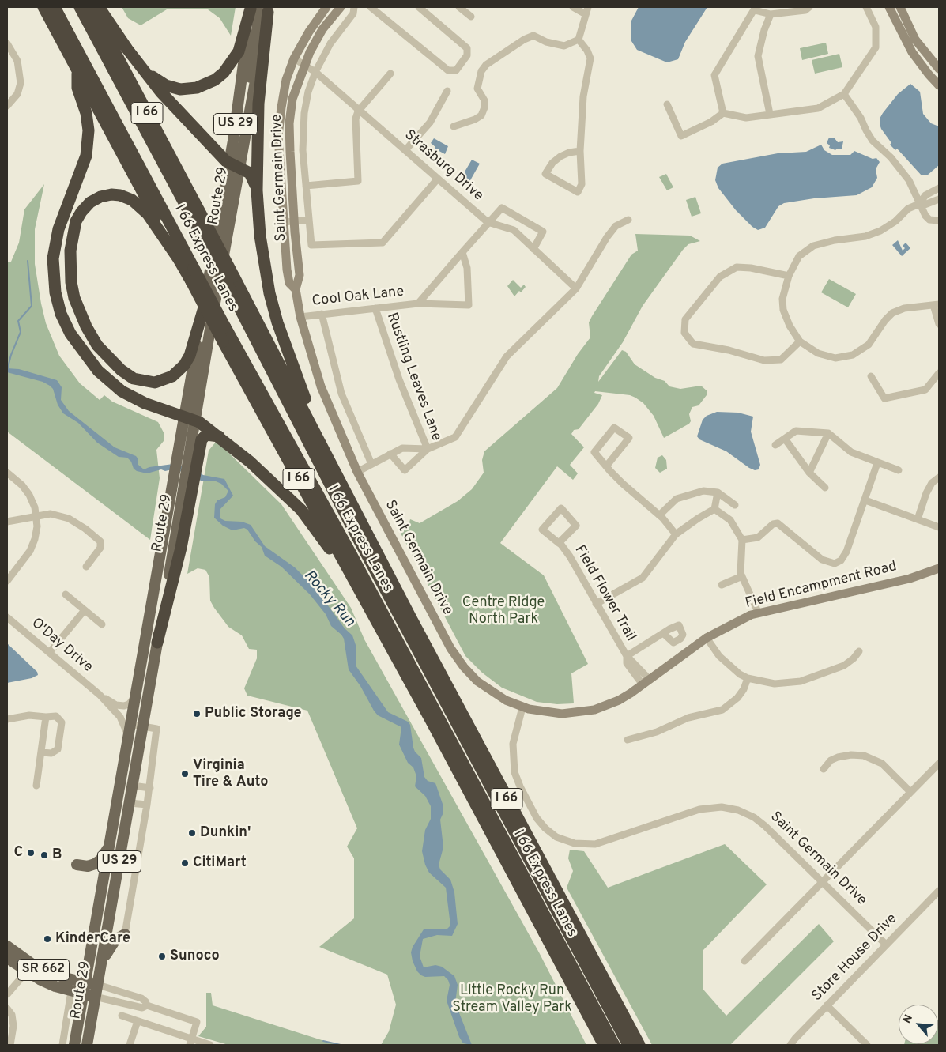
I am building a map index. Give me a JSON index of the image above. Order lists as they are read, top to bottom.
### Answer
{
  "streets": {
    "highway": ["I 66", "I 66 Express Lanes"],
    "main road": ["US 29", "Route 29", "SR 662"],
    "street": [
      "Strasburg Drive",
      "Saint Germain Drive",
      "Cool Oak Lane",
      "Rustling Leaves Lane",
      "Field Encampment Road",
      "Field Flower Trail",
      "O'Day Drive",
      "Store House Drive"
    ]
  },
  "crossings": [
    ["Strasburg Drive", "Saint Germain Drive"],
    ["Strasburg Drive", "Cool Oak Lane"],
    ["Saint Germain Drive", "Cool Oak Lane"],
    ["Saint Germain Drive", "Field Encampment Road"],
    ["Saint Germain Drive", "Store House Drive"],
    ["Route 29", "O'Day Drive"],
    ["Route 29", "SR 662"],
    ["Cool Oak Lane", "Rustling Leaves Lane"],
    ["Field Encampment Road", "Field Flower Trail"]
  ],
  "water": ["Rocky Run"],
  "parks": ["Centre Ridge North Park", "Little Rocky Run Stream Valley Park"],
  "places": [
    "Public Storage",
    "Virginia Tire & Auto",
    "Dunkin'",
    "C",
    "B",
    "CitiMart",
    "KinderCare",
    "Sunoco"
  ],
  "north": "top left"
}
